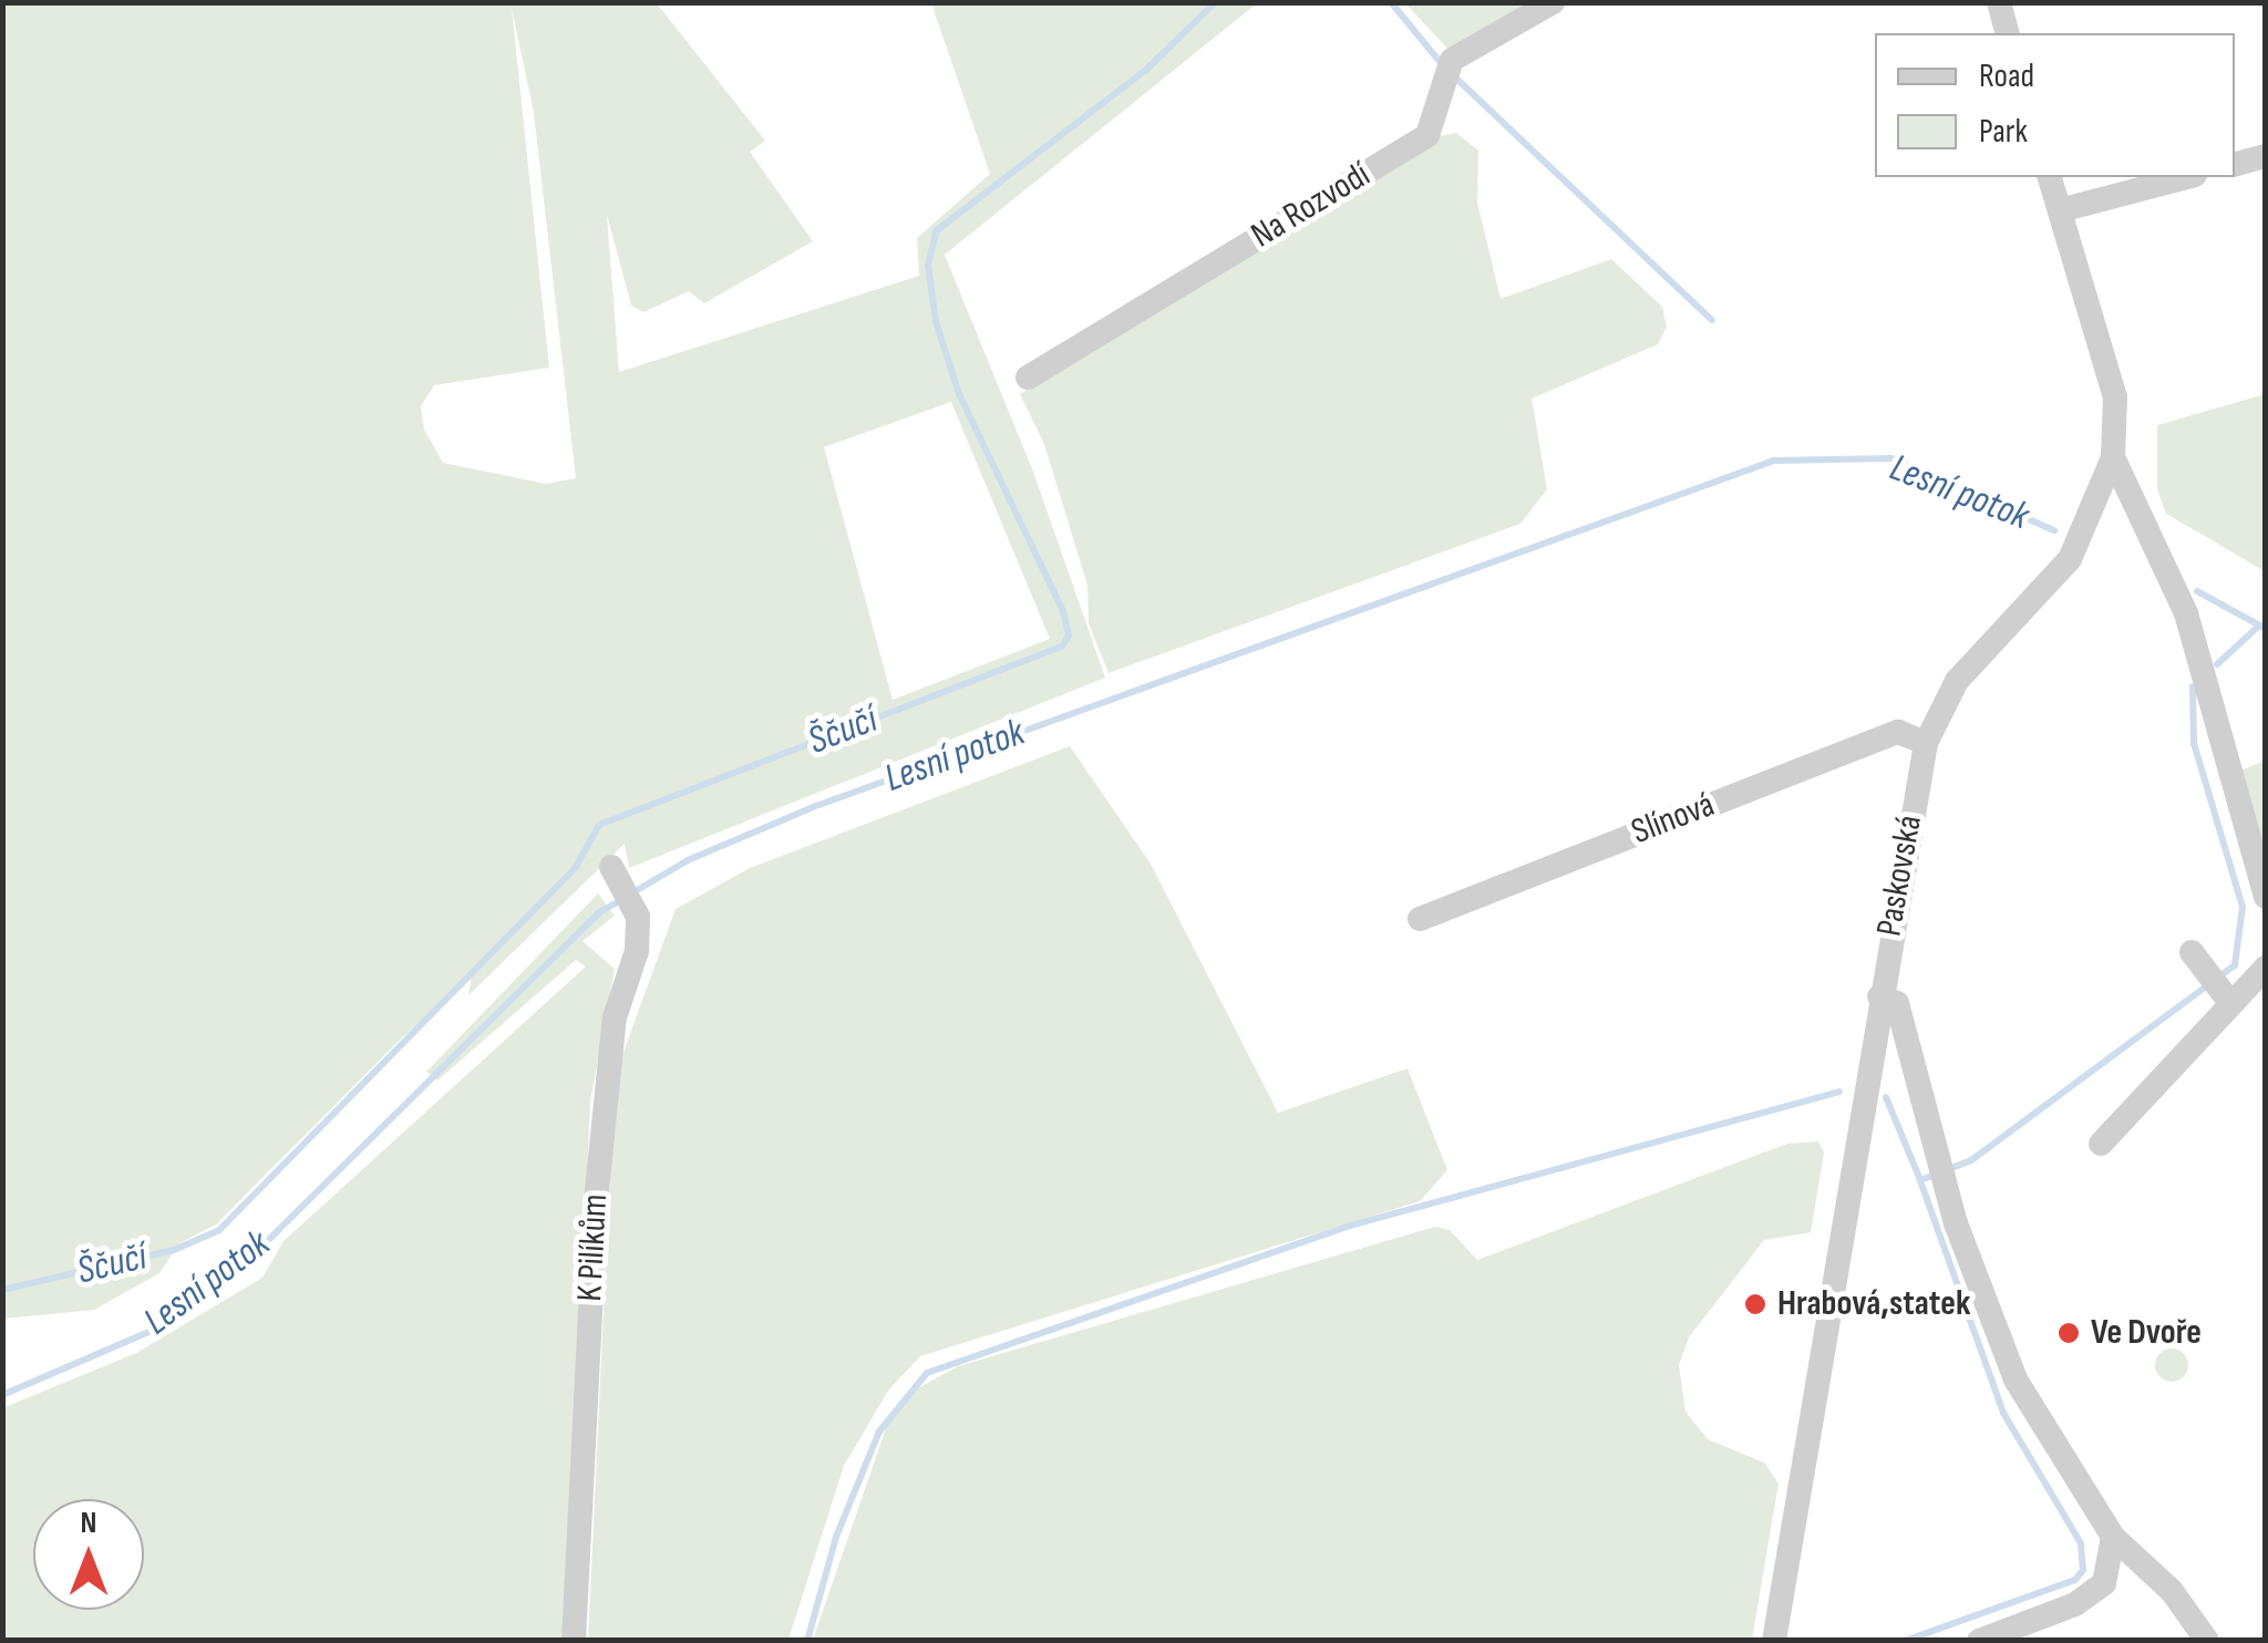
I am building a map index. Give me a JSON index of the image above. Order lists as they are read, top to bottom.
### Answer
{
  "streets": {
    "street": [
      "Na Rozvodí",
      "Slínová",
      "Paskovská",
      "K Pilíkům"
    ]
  },
  "crossings": [
    ["Slínová", "Paskovská"]
  ],
  "water": ["Lesní potok", "Ščučí"],
  "places": ["Hrabová,statek", "Ve Dvoře"],
  "legend": ["Road", "Park"],
  "north": "top"
}
